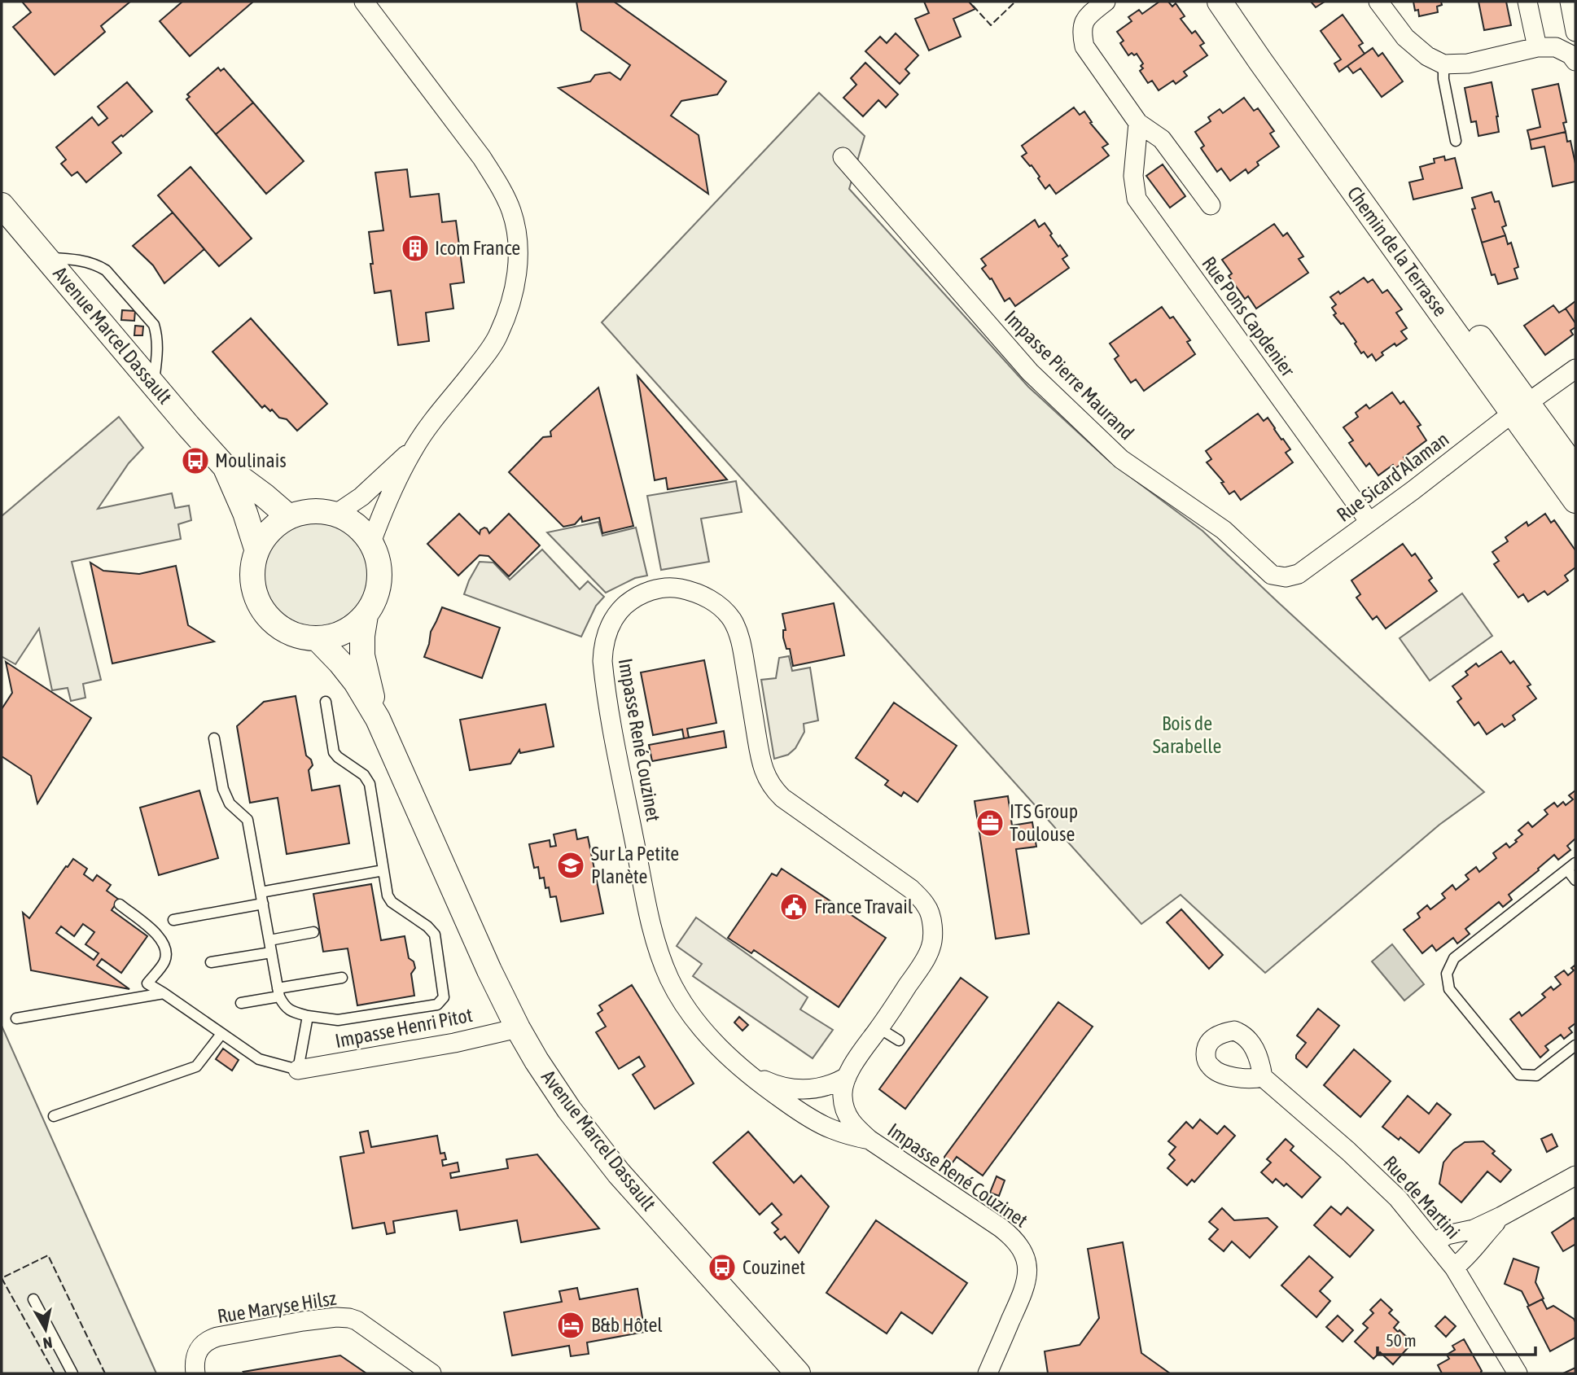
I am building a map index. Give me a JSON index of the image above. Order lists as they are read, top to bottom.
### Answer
{
  "streets": {
    "street": [
      "Chemin de la Terrasse",
      "Rue Pons Capdenier",
      "Avenue Marcel Dassault",
      "Impasse Pierre Maurand",
      "Rue Sicard Alaman",
      "Impasse René Couzinet",
      "Impasse Henri Pitot",
      "Rue de Martini",
      "Rue Maryse Hilsz"
    ]
  },
  "crossings": [
    ["Chemin de la Terrasse", "Rue Sicard Alaman"],
    ["Rue Pons Capdenier", "Rue Sicard Alaman"],
    ["Avenue Marcel Dassault", "Impasse Henri Pitot"],
    ["Impasse Pierre Maurand", "Rue Sicard Alaman"]
  ],
  "parks": ["Bois de Sarabelle"],
  "places": {
    "building": ["Icom France"],
    "bus stop": ["Moulinais", "Couzinet"],
    "office": ["ITS Group Toulouse"],
    "school or university": ["Sur La Petite Planète"],
    "public building": ["France Travail"],
    "hotel": ["B&b Hôtel"]
  },
  "scale_bar": "50 m",
  "north": "bottom"
}
